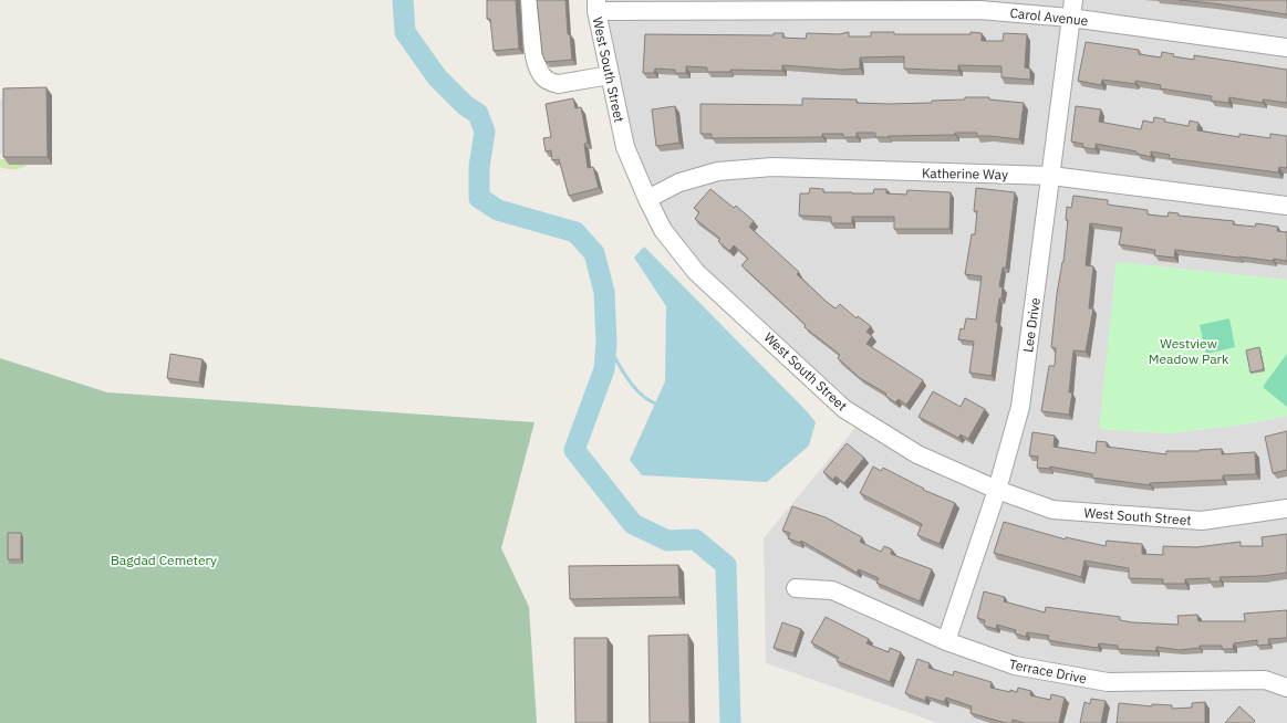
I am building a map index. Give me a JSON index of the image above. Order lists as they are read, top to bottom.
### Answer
{
  "streets": {
    "street": [
      "Carol Avenue",
      "West South Street",
      "Katherine Way",
      "Lee Drive",
      "Terrace Drive"
    ]
  },
  "crossings": [
    ["Carol Avenue", "West South Street"],
    ["Carol Avenue", "Lee Drive"],
    ["West South Street", "Katherine Way"],
    ["West South Street", "Lee Drive"],
    ["Katherine Way", "Lee Drive"],
    ["Lee Drive", "Terrace Drive"]
  ],
  "parks": ["Westview Meadow Park", "Bagdad Cemetery"]
}
